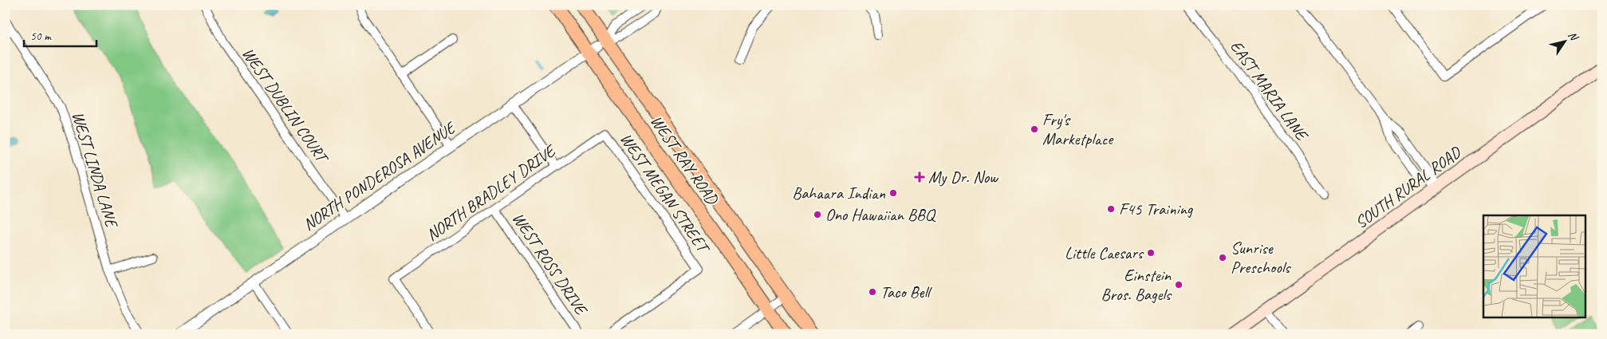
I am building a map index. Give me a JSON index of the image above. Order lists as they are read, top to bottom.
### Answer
{
  "streets": {
    "main road": ["WEST RAY ROAD", "SOUTH RURAL ROAD"],
    "street": [
      "EAST MARIA LANE",
      "WEST DUBLIN COURT",
      "WEST LINDA LANE",
      "NORTH PONDEROSA AVENUE",
      "WEST MEGAN STREET",
      "NORTH BRADLEY DRIVE",
      "WEST ROSS DRIVE"
    ]
  },
  "crossings": [
    ["WEST DUBLIN COURT", "NORTH PONDEROSA AVENUE"],
    ["WEST RAY ROAD", "NORTH PONDEROSA AVENUE"],
    ["WEST MEGAN STREET", "NORTH BRADLEY DRIVE"],
    ["NORTH BRADLEY DRIVE", "WEST ROSS DRIVE"]
  ],
  "places": {
    "other": [
      "Fry's Marketplace",
      "Bahaara Indian",
      "F45 Training",
      "Ono Hawaiian BBQ",
      "Little Caesars",
      "Sunrise Preschools",
      "Einstein Bros. Bagels",
      "Taco Bell"
    ],
    "health": ["My Dr. Now"]
  },
  "scale_bar": "50 m",
  "north": "top right"
}
